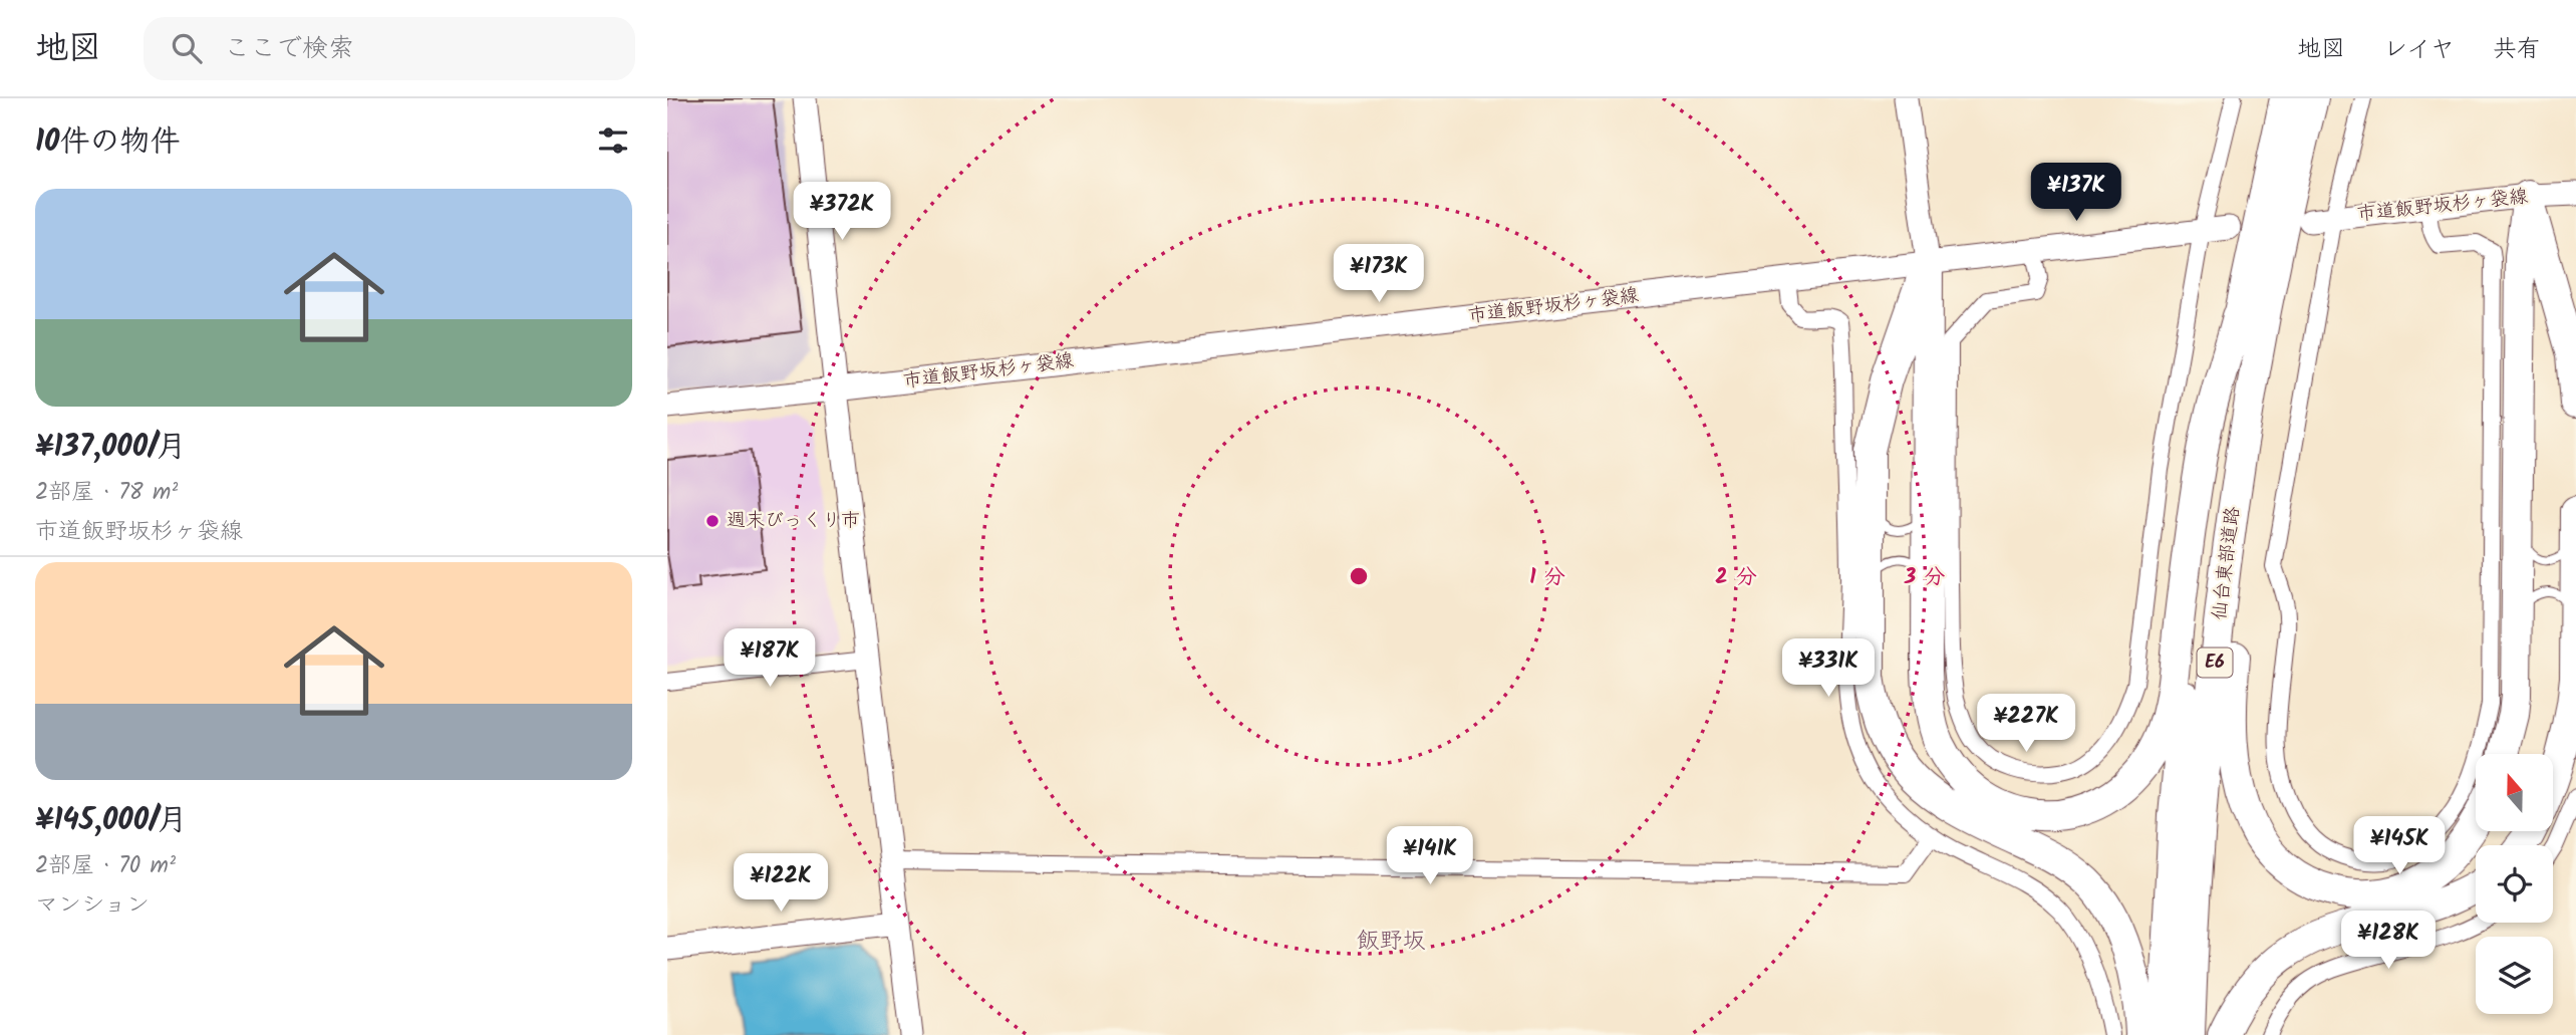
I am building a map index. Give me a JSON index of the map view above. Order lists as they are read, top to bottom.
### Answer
{
  "streets": {
    "highway": ["仙台東部道路", "E6"],
    "street": ["市道飯野坂杉ヶ袋線"]
  },
  "districts": ["飯野坂"],
  "places": ["週末びっくり市"],
  "north": "top",
  "page": {
    "header": "地図",
    "search": "ここで検索",
    "nav": ["地図", "レイヤ", "共有"],
    "heading": "10件の物件",
    "price": [
      "¥137K",
      "¥372K",
      "¥173K",
      "¥187K",
      "¥331K",
      "¥227K",
      "¥145K",
      "¥141K",
      "¥122K",
      "¥128K"
    ],
    "list": [
      {
        "name": "¥137,000/月",
        "note": "2部屋 · 78 m² · 市道飯野坂杉ヶ袋線"
      },
      {
        "name": "¥145,000/月",
        "note": "2部屋 · 70 m² · マンション"
      }
    ]
  },
  "rings": ["1 分", "2 分", "3 分"]
}
